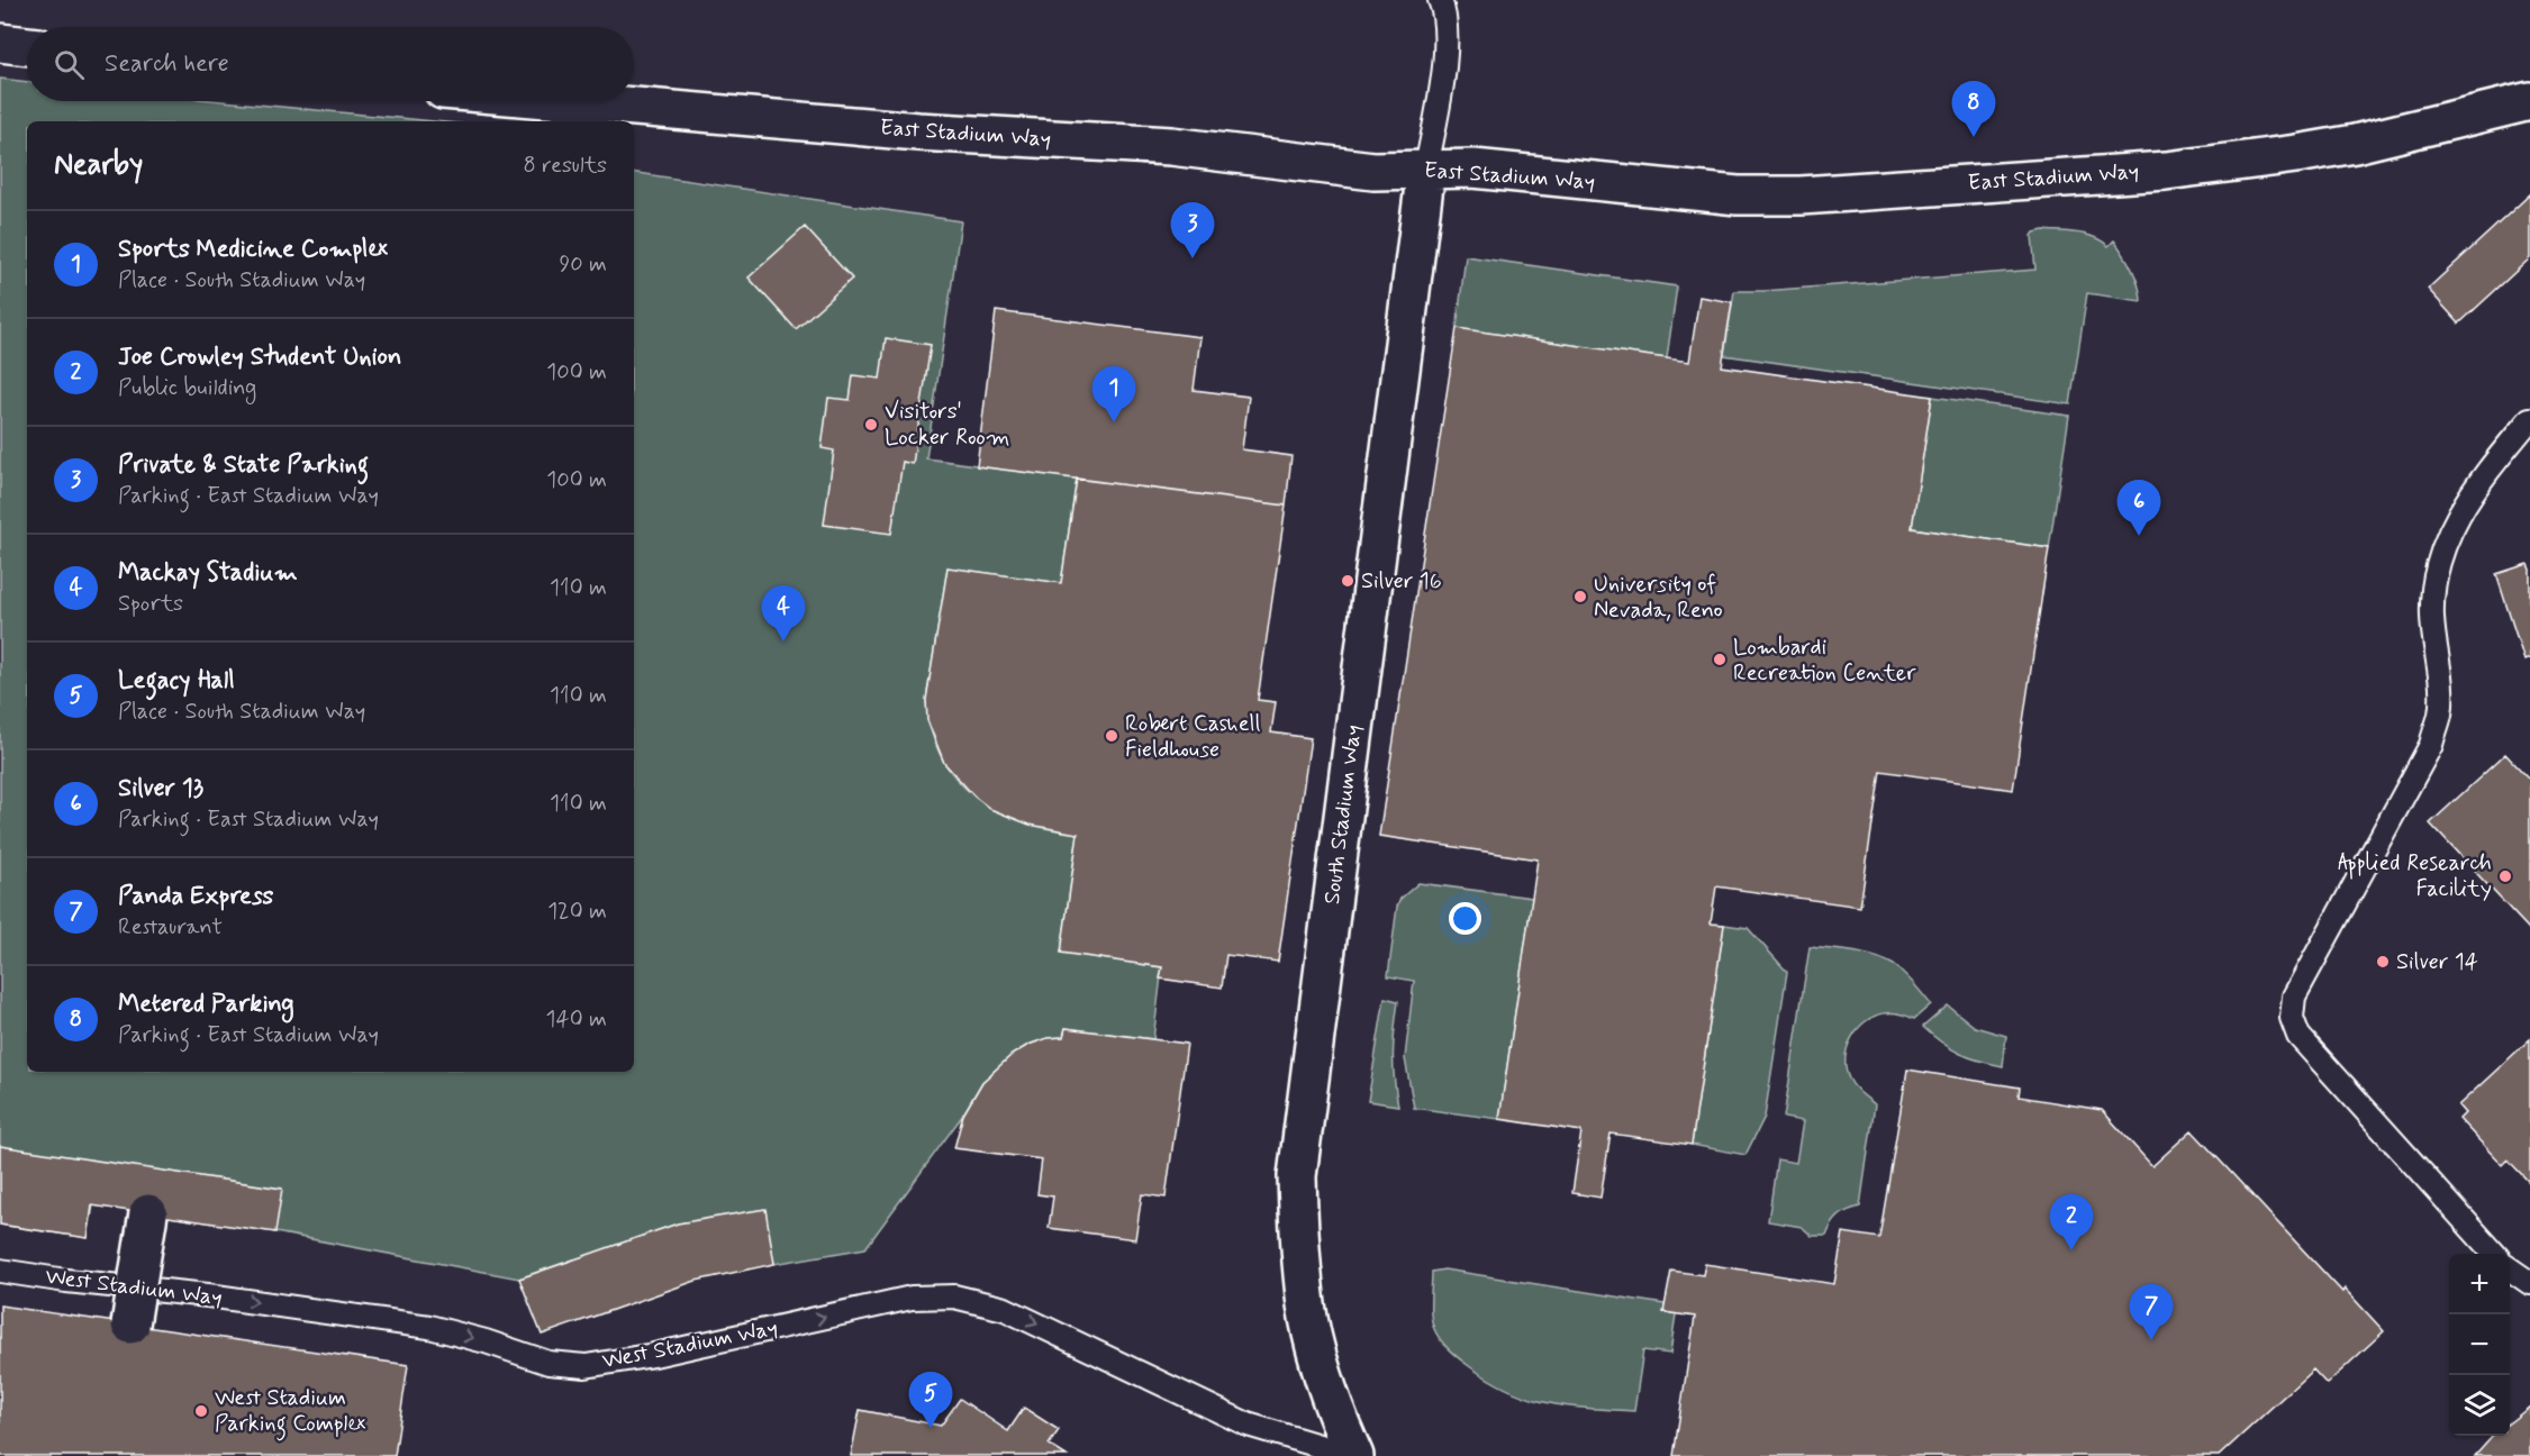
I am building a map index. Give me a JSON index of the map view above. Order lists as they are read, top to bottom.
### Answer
{
  "streets": {
    "street": ["East Stadium Way", "South Stadium Way"],
    "lane": ["West Stadium Way"]
  },
  "crossings": [
    ["East Stadium Way", "South Stadium Way"],
    ["South Stadium Way", "West Stadium Way"]
  ],
  "one_way": ["West Stadium Way"],
  "places": [
    "Visitors' Locker Room",
    "Silver 16",
    "University of Nevada, Reno",
    "Lombardi Recreation Center",
    "Robert Cashell Fieldhouse",
    "Applied Research Facility",
    "Silver 14",
    "West Stadium Parking Complex"
  ],
  "page": {
    "search": "Search here",
    "pins": [
      "8",
      "3",
      "1",
      "6",
      "4",
      "2",
      "7",
      "5"
    ],
    "heading": ["Nearby", "8 results"],
    "list": [
      {
        "mark": "1",
        "name": "Sports Medicine Complex",
        "note": "Place · South Stadium Way",
        "value": "90 m"
      },
      {
        "mark": "2",
        "name": "Joe Crowley Student Union",
        "note": "Public building",
        "value": "100 m"
      },
      {
        "mark": "3",
        "name": "Private & State Parking",
        "note": "Parking · East Stadium Way",
        "value": "100 m"
      },
      {
        "mark": "4",
        "name": "Mackay Stadium",
        "note": "Sports",
        "value": "110 m"
      },
      {
        "mark": "5",
        "name": "Legacy Hall",
        "note": "Place · South Stadium Way",
        "value": "110 m"
      },
      {
        "mark": "6",
        "name": "Silver 13",
        "note": "Parking · East Stadium Way",
        "value": "110 m"
      },
      {
        "mark": "7",
        "name": "Panda Express",
        "note": "Restaurant",
        "value": "120 m"
      },
      {
        "mark": "8",
        "name": "Metered Parking",
        "note": "Parking · East Stadium Way",
        "value": "140 m"
      }
    ],
    "map_buttons": ["+", "−"]
  }
}
